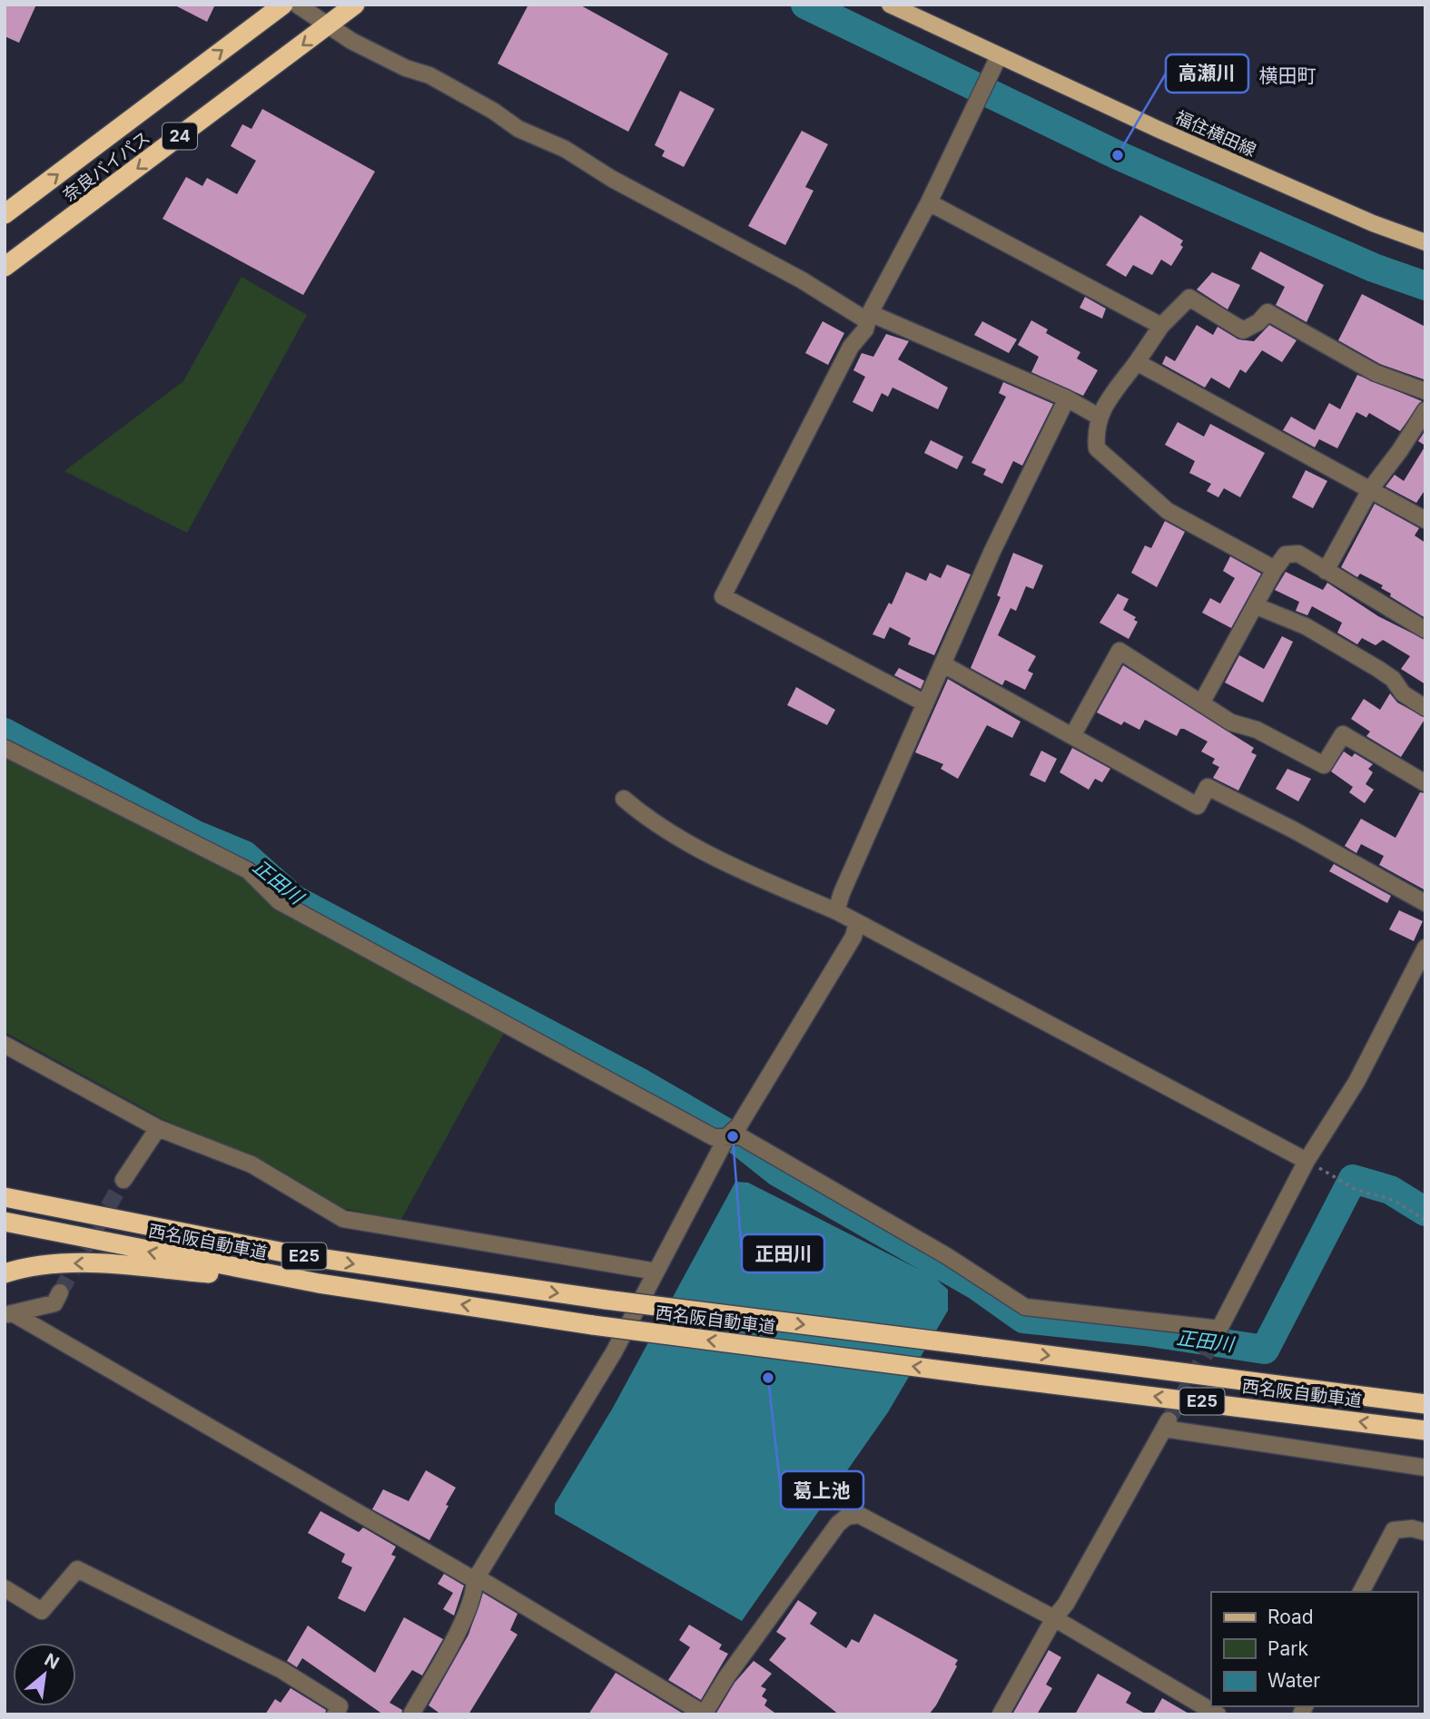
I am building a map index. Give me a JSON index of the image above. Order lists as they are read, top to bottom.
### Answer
{
  "streets": {
    "highway": [
      "24",
      "奈良バイパス",
      "西名阪自動車道",
      "E25"
    ],
    "main road": ["福住横田線"]
  },
  "districts": ["横田町"],
  "water": ["正田川"],
  "places": ["高瀬川", "正田川", "葛上池"],
  "legend": ["Road", "Park", "Water"],
  "north": "top right"
}
